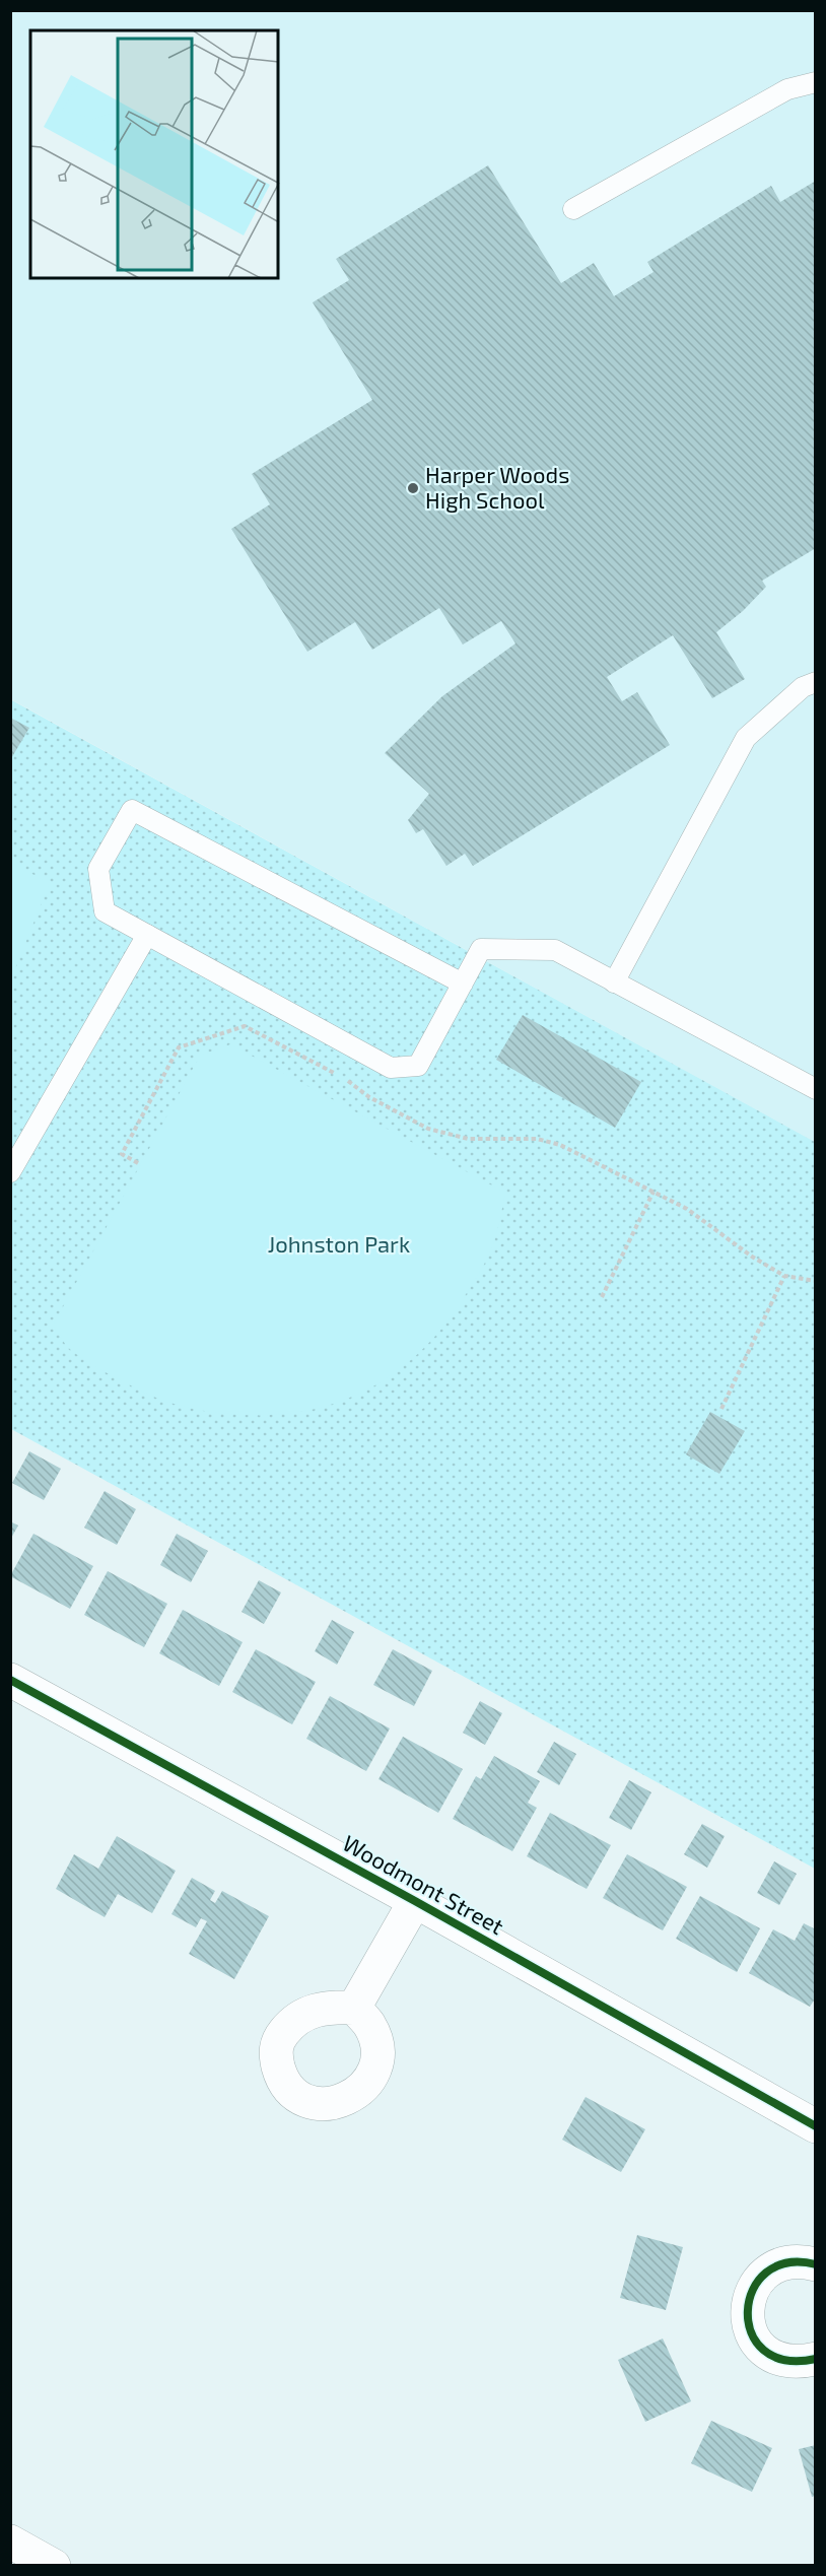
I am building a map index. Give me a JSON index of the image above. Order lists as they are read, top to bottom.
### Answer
{
  "streets": {
    "street": ["Woodmont Street"]
  },
  "parks": ["Johnston Park"],
  "places": ["Harper Woods High School"]
}
